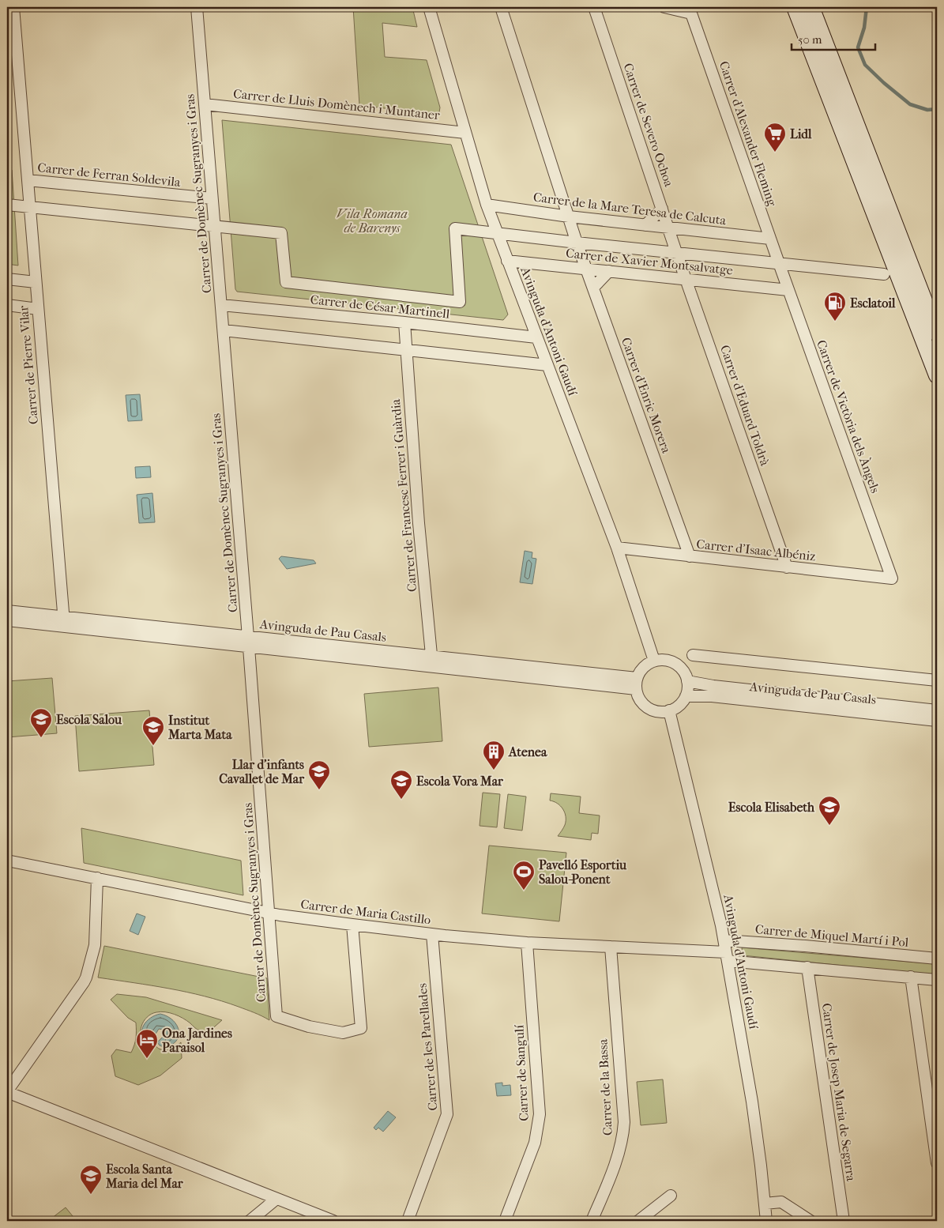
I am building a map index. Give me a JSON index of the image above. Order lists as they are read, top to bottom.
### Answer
{
  "streets": {
    "street": [
      "Carrer de Lluis Domènech i Muntaner",
      "Carrer de Severo Ochoa",
      "Carrer d'Alexander Fleming",
      "Carrer de Ferran Soldevila",
      "Carrer de Domènec Sugranyes i Gras",
      "Carrer de la Mare Teresa de Calcuta",
      "Carrer de Xavier Montsalvatge",
      "Carrer de César Martinell",
      "Avinguda d'Antoni Gaudí",
      "Carrer de Pierre Vilar",
      "Carrer d'Enric Morera",
      "Carrer d'Eduard Toldrà",
      "Carrer de Victòria dels Àngels",
      "Carrer de Francesc Ferrer i Guàrdia",
      "Carrer d'Isaac Albéniz",
      "Avinguda de Pau Casals",
      "Carrer de Maria Castillo",
      "Carrer de Miquel Martí i Pol",
      "Carrer de les Parellades",
      "Carrer de Sangulí",
      "Carrer de la Bassa",
      "Carrer de Josep Maria de Segarra"
    ]
  },
  "crossings": [
    ["Carrer de Lluis Domènech i Muntaner", "Carrer de Domènec Sugranyes i Gras"],
    ["Carrer de Lluis Domènech i Muntaner", "Avinguda d'Antoni Gaudí"],
    ["Carrer de Severo Ochoa", "Carrer de la Mare Teresa de Calcuta"],
    ["Carrer de Severo Ochoa", "Carrer d'Eduard Toldrà"],
    ["Carrer d'Alexander Fleming", "Carrer de la Mare Teresa de Calcuta"],
    ["Carrer d'Alexander Fleming", "Carrer de Victòria dels Àngels"],
    ["Carrer de Ferran Soldevila", "Carrer de Domènec Sugranyes i Gras"],
    ["Carrer de Ferran Soldevila", "Carrer de Pierre Vilar"],
    ["Carrer de Domènec Sugranyes i Gras", "Carrer de César Martinell"],
    ["Carrer de Domènec Sugranyes i Gras", "Avinguda de Pau Casals"],
    ["Carrer de Domènec Sugranyes i Gras", "Carrer de Maria Castillo"],
    ["Carrer de la Mare Teresa de Calcuta", "Avinguda d'Antoni Gaudí"],
    ["Carrer de la Mare Teresa de Calcuta", "Carrer d'Enric Morera"],
    ["Carrer de Xavier Montsalvatge", "Avinguda d'Antoni Gaudí"],
    ["Carrer de Xavier Montsalvatge", "Carrer d'Enric Morera"],
    ["Carrer de Xavier Montsalvatge", "Carrer d'Eduard Toldrà"],
    ["Carrer de Xavier Montsalvatge", "Carrer de Victòria dels Àngels"],
    ["Carrer de César Martinell", "Avinguda d'Antoni Gaudí"],
    ["Carrer de César Martinell", "Carrer de Francesc Ferrer i Guàrdia"],
    ["Avinguda d'Antoni Gaudí", "Carrer d'Isaac Albéniz"],
    ["Avinguda d'Antoni Gaudí", "Avinguda de Pau Casals"],
    ["Avinguda d'Antoni Gaudí", "Carrer de Maria Castillo"],
    ["Avinguda d'Antoni Gaudí", "Carrer de Miquel Martí i Pol"],
    ["Carrer de Pierre Vilar", "Avinguda de Pau Casals"],
    ["Carrer d'Enric Morera", "Carrer d'Isaac Albéniz"],
    ["Carrer d'Eduard Toldrà", "Carrer d'Isaac Albéniz"],
    ["Carrer de Victòria dels Àngels", "Carrer d'Isaac Albéniz"],
    ["Carrer de Francesc Ferrer i Guàrdia", "Avinguda de Pau Casals"],
    ["Carrer de Maria Castillo", "Carrer de les Parellades"],
    ["Carrer de Maria Castillo", "Carrer de Sangulí"],
    ["Carrer de Maria Castillo", "Carrer de la Bassa"]
  ],
  "parks": ["Vila Romana de Barenys"],
  "places": {
    "supermarket": ["Lidl"],
    "fuel station": ["Esclatoil"],
    "school or university": [
      "Escola Salou",
      "Institut Marta Mata",
      "Llar d'infants Cavallet de Mar",
      "Escola Vora Mar",
      "Escola Elisabeth",
      "Escola Santa Maria del Mar"
    ],
    "building": ["Atenea"],
    "sports": ["Pavelló Esportiu Salou-Ponent"],
    "hotel": ["Ona Jardines Paraisol"]
  },
  "scale_bar": "50 m"
}
